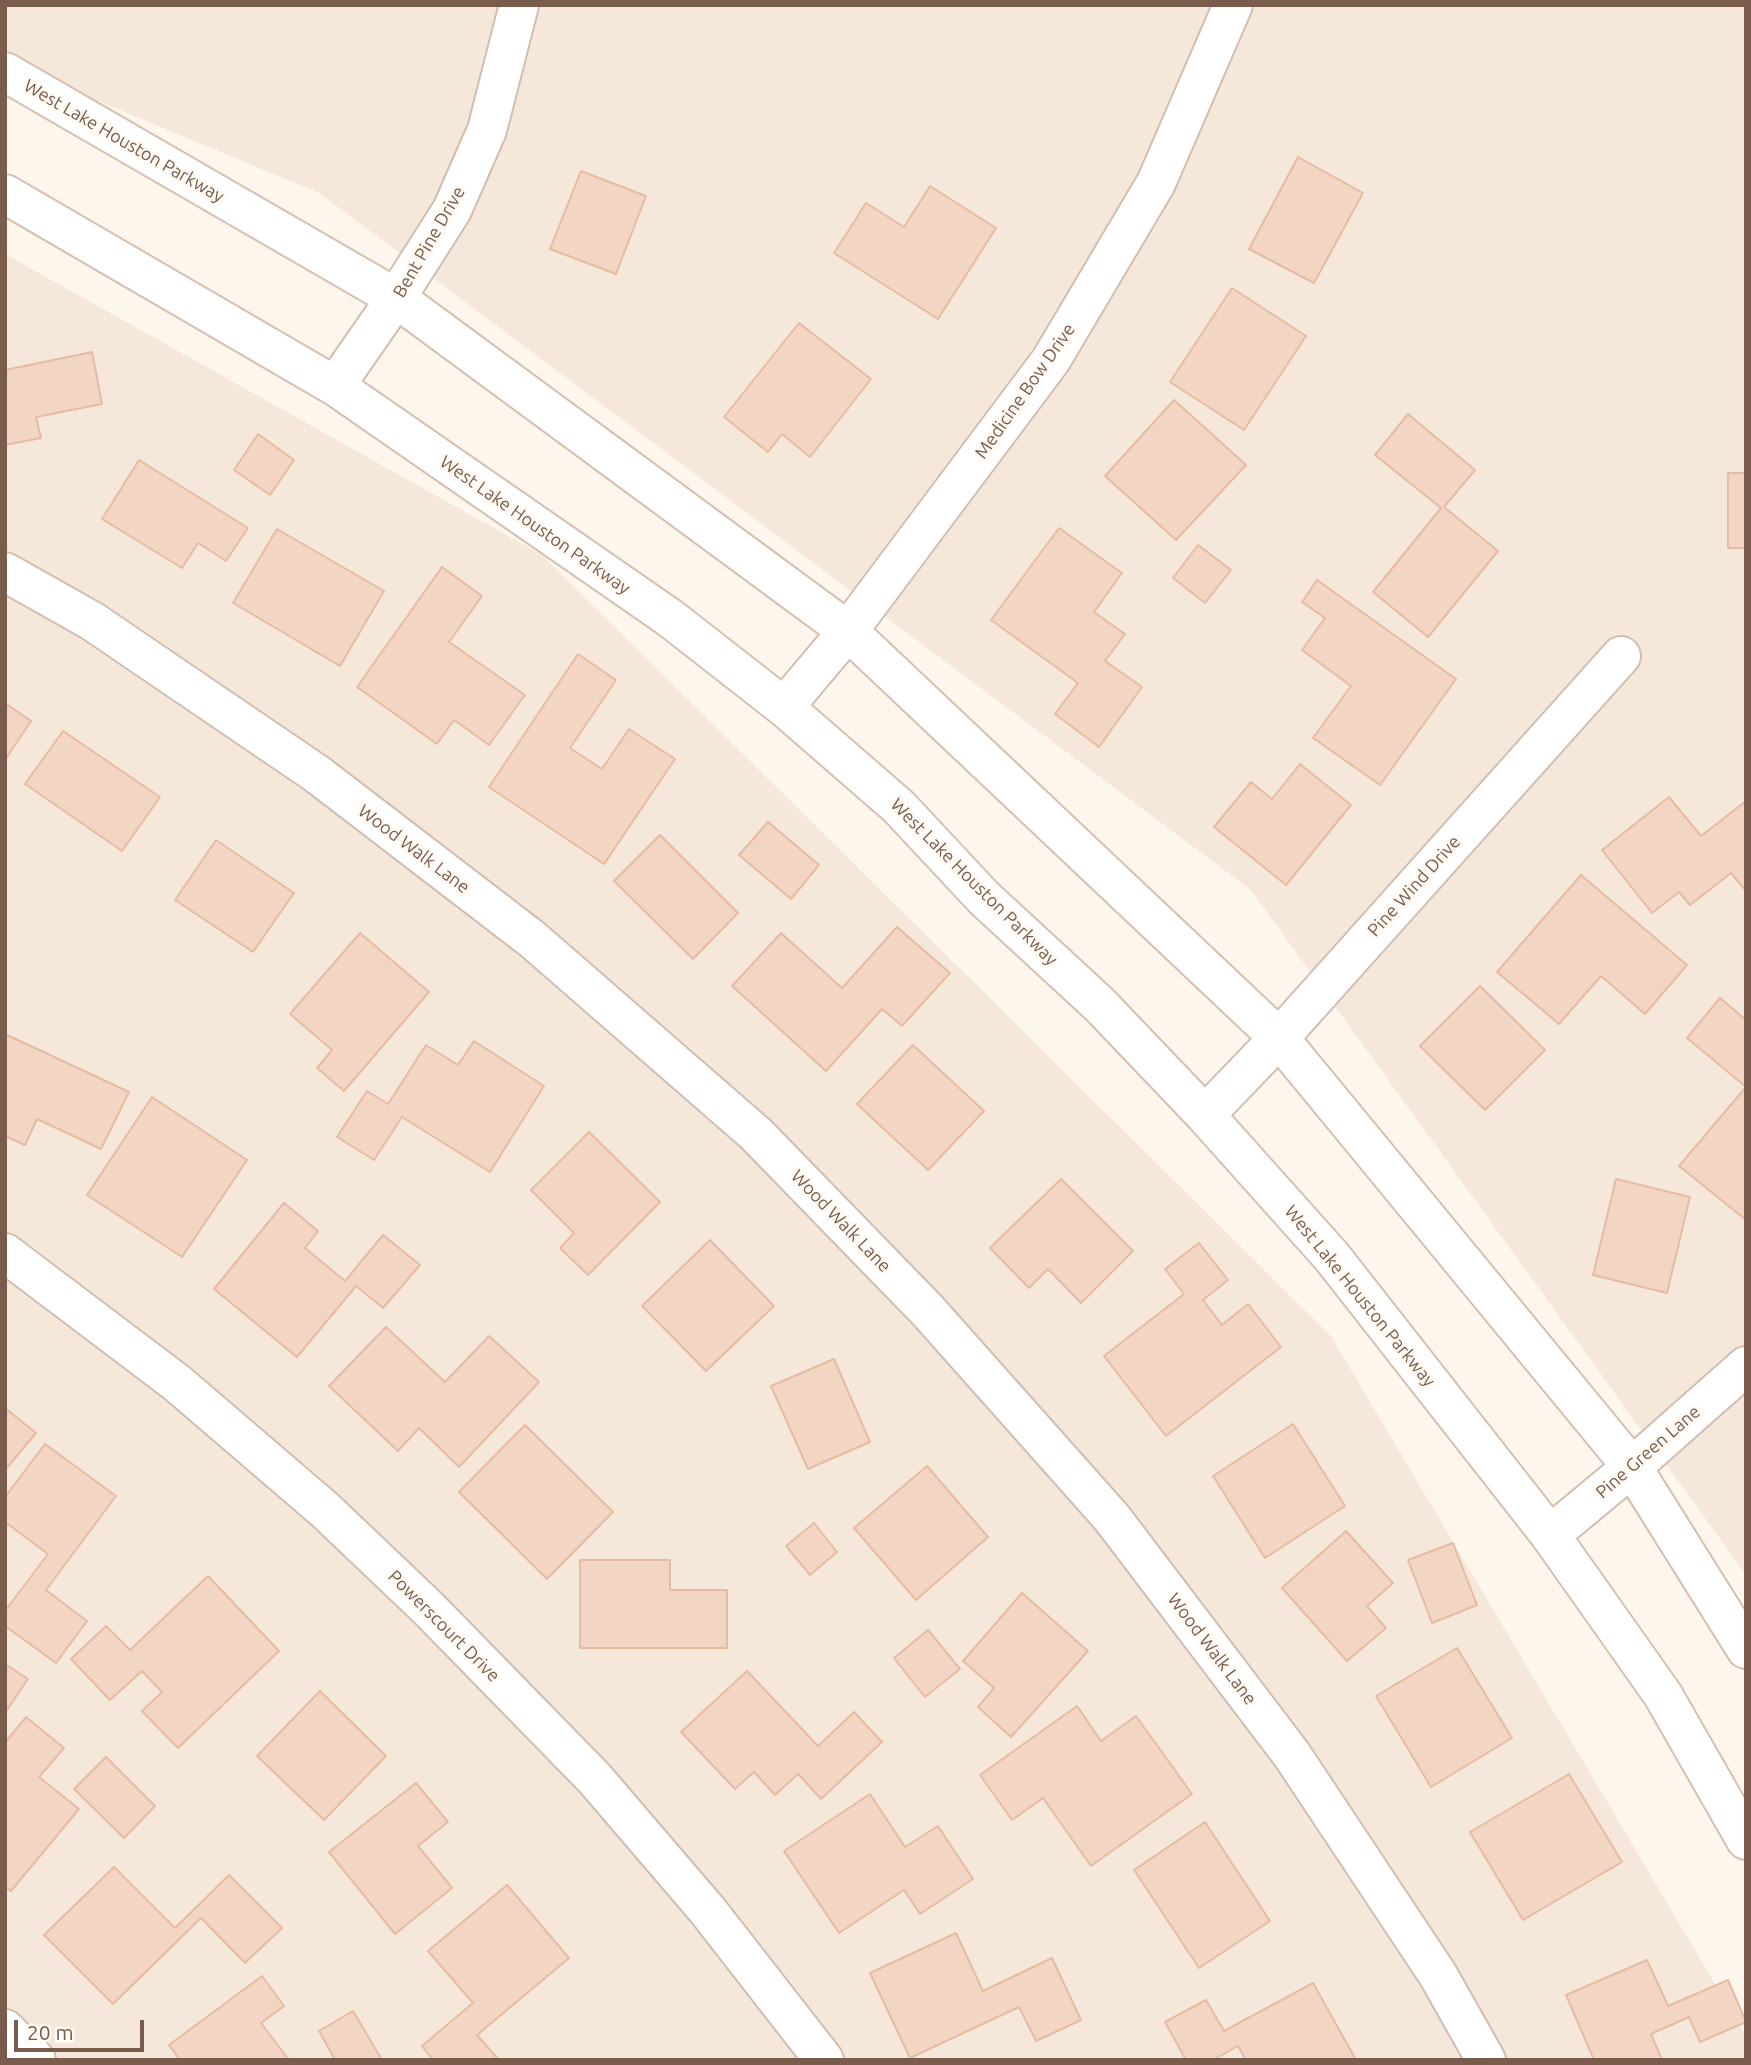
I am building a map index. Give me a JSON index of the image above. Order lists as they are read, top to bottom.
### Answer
{
  "streets": {
    "street": [
      "West Lake Houston Parkway",
      "Bent Pine Drive",
      "Medicine Bow Drive",
      "Wood Walk Lane",
      "Pine Wind Drive",
      "Pine Green Lane",
      "Powerscourt Drive"
    ]
  },
  "crossings": [
    ["West Lake Houston Parkway", "Bent Pine Drive"],
    ["West Lake Houston Parkway", "Medicine Bow Drive"],
    ["West Lake Houston Parkway", "Pine Wind Drive"],
    ["West Lake Houston Parkway", "Pine Green Lane"]
  ],
  "scale_bar": "20 m"
}
